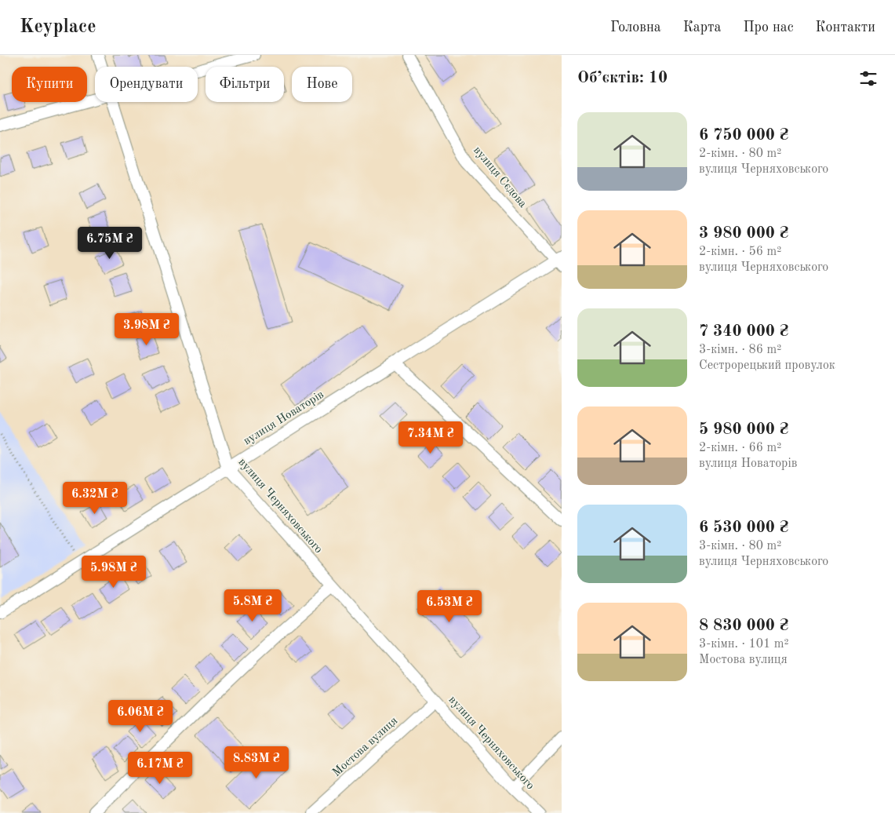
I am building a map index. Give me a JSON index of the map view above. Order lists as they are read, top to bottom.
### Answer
{
  "streets": {
    "street": [
      "вулиця Сєдова",
      "вулиця Новаторів",
      "вулиця Черняховського",
      "Мостова вулиця"
    ]
  },
  "crossings": [
    ["вулиця Сєдова", "вулиця Новаторів"],
    ["вулиця Новаторів", "вулиця Черняховського"],
    ["вулиця Черняховського", "Мостова вулиця"]
  ],
  "page": {
    "header": "Keyplace",
    "nav": [
      "Головна",
      "Карта",
      "Про нас",
      "Контакти"
    ],
    "heading": "Об’єктів: 10",
    "chip": [
      "Купити",
      "Орендувати",
      "Фільтри",
      "Нове"
    ],
    "list": [
      {
        "name": "6 750 000 ₴",
        "note": "2-кімн. · 80 m² · вулиця Черняховського"
      },
      {
        "name": "3 980 000 ₴",
        "note": "2-кімн. · 56 m² · вулиця Черняховського"
      },
      {
        "name": "7 340 000 ₴",
        "note": "3-кімн. · 86 m² · Сестрорецький провулок"
      },
      {
        "name": "5 980 000 ₴",
        "note": "2-кімн. · 66 m² · вулиця Новаторів"
      },
      {
        "name": "6 530 000 ₴",
        "note": "3-кімн. · 80 m² · вулиця Черняховського"
      },
      {
        "name": "8 830 000 ₴",
        "note": "3-кімн. · 101 m² · Мостова вулиця"
      }
    ],
    "price": [
      "6.75M ₴",
      "3.98M ₴",
      "7.34M ₴",
      "6.32M ₴",
      "5.98M ₴",
      "5.8M ₴",
      "6.53M ₴",
      "6.06M ₴",
      "8.83M ₴",
      "6.17M ₴"
    ]
  }
}
